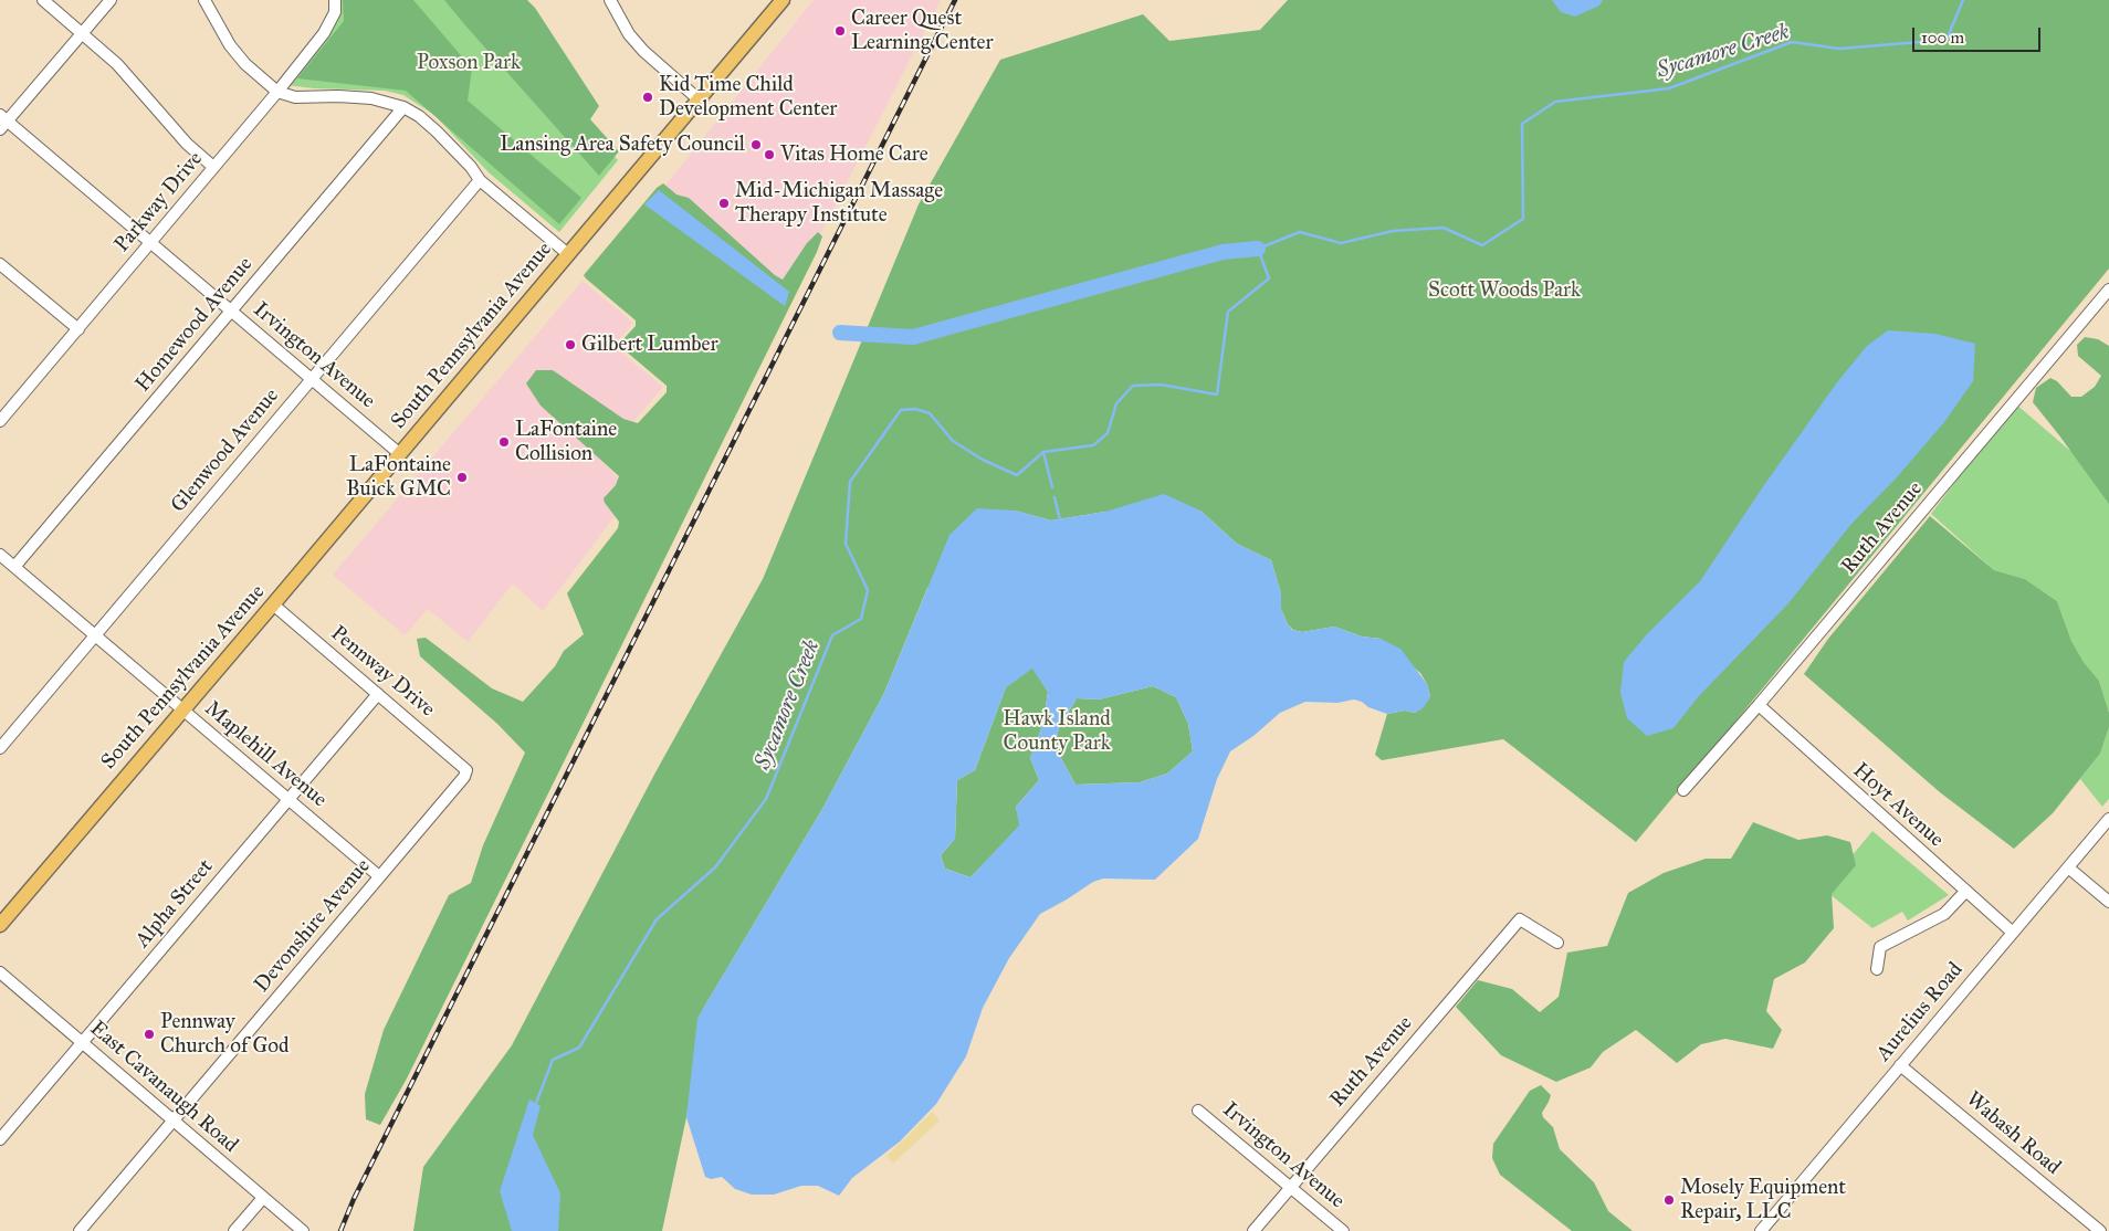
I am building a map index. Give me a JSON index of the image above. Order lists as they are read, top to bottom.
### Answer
{
  "streets": {
    "main road": ["South Pennsylvania Avenue"],
    "street": [
      "Parkway Drive",
      "Homewood Avenue",
      "Irvington Avenue",
      "Glenwood Avenue",
      "Ruth Avenue",
      "Pennway Drive",
      "Maplehill Avenue",
      "Hoyt Avenue",
      "Alpha Street",
      "Devonshire Avenue",
      "Aurelius Road",
      "East Cavanaugh Road",
      "Wabash Road"
    ]
  },
  "crossings": [
    ["Parkway Drive", "Irvington Avenue"],
    ["Homewood Avenue", "Irvington Avenue"],
    ["Homewood Avenue", "Maplehill Avenue"],
    ["South Pennsylvania Avenue", "Irvington Avenue"],
    ["South Pennsylvania Avenue", "Pennway Drive"],
    ["South Pennsylvania Avenue", "Maplehill Avenue"],
    ["Irvington Avenue", "Glenwood Avenue"],
    ["Irvington Avenue", "Ruth Avenue"],
    ["Glenwood Avenue", "Maplehill Avenue"],
    ["Ruth Avenue", "Hoyt Avenue"],
    ["Pennway Drive", "Alpha Street"],
    ["Pennway Drive", "Devonshire Avenue"],
    ["Maplehill Avenue", "Alpha Street"],
    ["Maplehill Avenue", "Devonshire Avenue"],
    ["Hoyt Avenue", "Aurelius Road"],
    ["Alpha Street", "East Cavanaugh Road"],
    ["Devonshire Avenue", "East Cavanaugh Road"],
    ["Aurelius Road", "Wabash Road"]
  ],
  "water": ["Sycamore Creek"],
  "parks": ["Poxson Park", "Scott Woods Park", "Hawk Island County Park"],
  "places": [
    "Career Quest Learning Center",
    "Kid Time Child Development Center",
    "Lansing Area Safety Council",
    "Vitas Home Care",
    "Mid-Michigan Massage Therapy Institute",
    "Gilbert Lumber",
    "LaFontaine Collision",
    "LaFontaine Buick GMC",
    "Pennway Church of God",
    "Mosely Equipment Repair, LLC"
  ],
  "scale_bar": "100 m"
}
